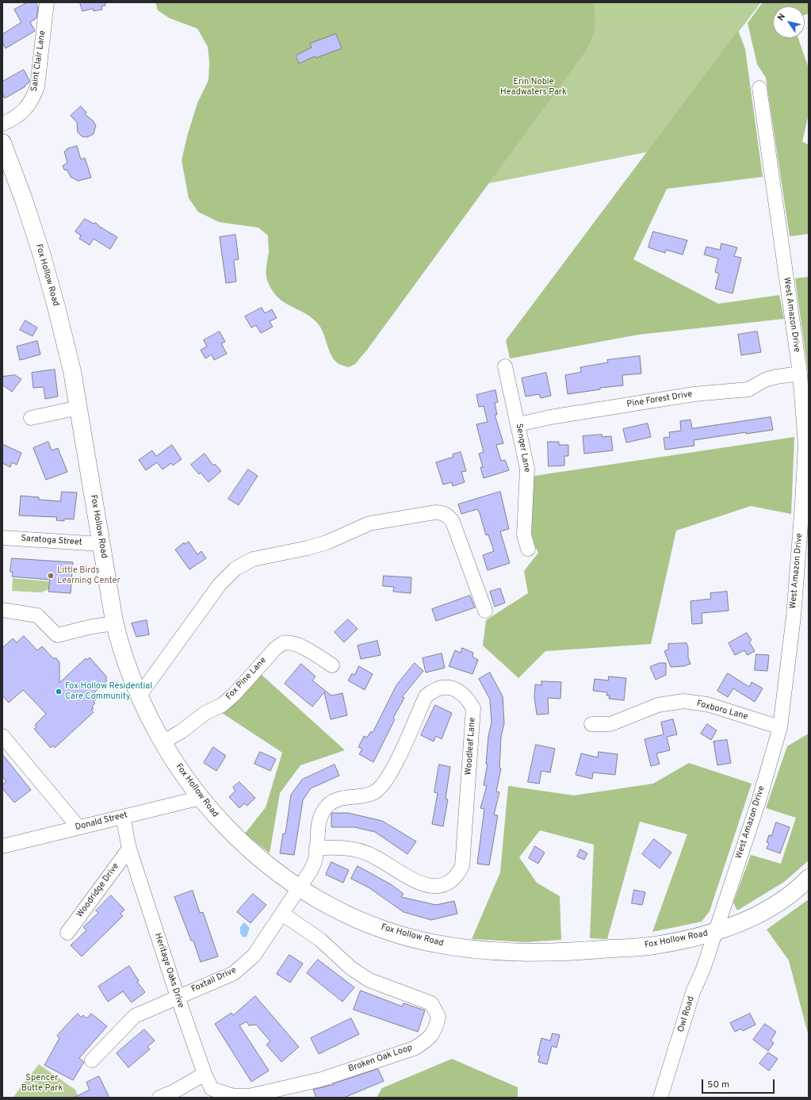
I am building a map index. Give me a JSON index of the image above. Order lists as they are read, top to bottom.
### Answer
{
  "streets": {
    "main road": ["Fox Hollow Road"],
    "street": [
      "Saint Clair Lane",
      "West Amazon Drive",
      "Pine Forest Drive",
      "Senger Lane",
      "Saratoga Street",
      "Fox Pine Lane",
      "Foxboro Lane",
      "Woodleaf Lane",
      "Donald Street",
      "Woodridge Drive",
      "Heritage Oaks Drive",
      "Foxtail Drive",
      "Owl Road",
      "Broken Oak Loop"
    ]
  },
  "crossings": [
    ["Fox Hollow Road", "West Amazon Drive"],
    ["Fox Hollow Road", "Saratoga Street"],
    ["Fox Hollow Road", "Fox Pine Lane"],
    ["Fox Hollow Road", "Woodleaf Lane"],
    ["Fox Hollow Road", "Donald Street"],
    ["Fox Hollow Road", "Foxtail Drive"],
    ["Fox Hollow Road", "Owl Road"],
    ["West Amazon Drive", "Pine Forest Drive"],
    ["West Amazon Drive", "Foxboro Lane"],
    ["West Amazon Drive", "Owl Road"],
    ["Pine Forest Drive", "Senger Lane"],
    ["Woodleaf Lane", "Foxtail Drive"],
    ["Donald Street", "Heritage Oaks Drive"],
    ["Woodridge Drive", "Heritage Oaks Drive"],
    ["Heritage Oaks Drive", "Foxtail Drive"],
    ["Heritage Oaks Drive", "Broken Oak Loop"],
    ["Foxtail Drive", "Broken Oak Loop"]
  ],
  "parks": ["Erin Noble Headwaters Park", "Spencer Butte Park"],
  "places": ["Little Birds Learning Center", "Fox Hollow Residential Care Community"],
  "scale_bar": "50 m",
  "north": "top left"
}
